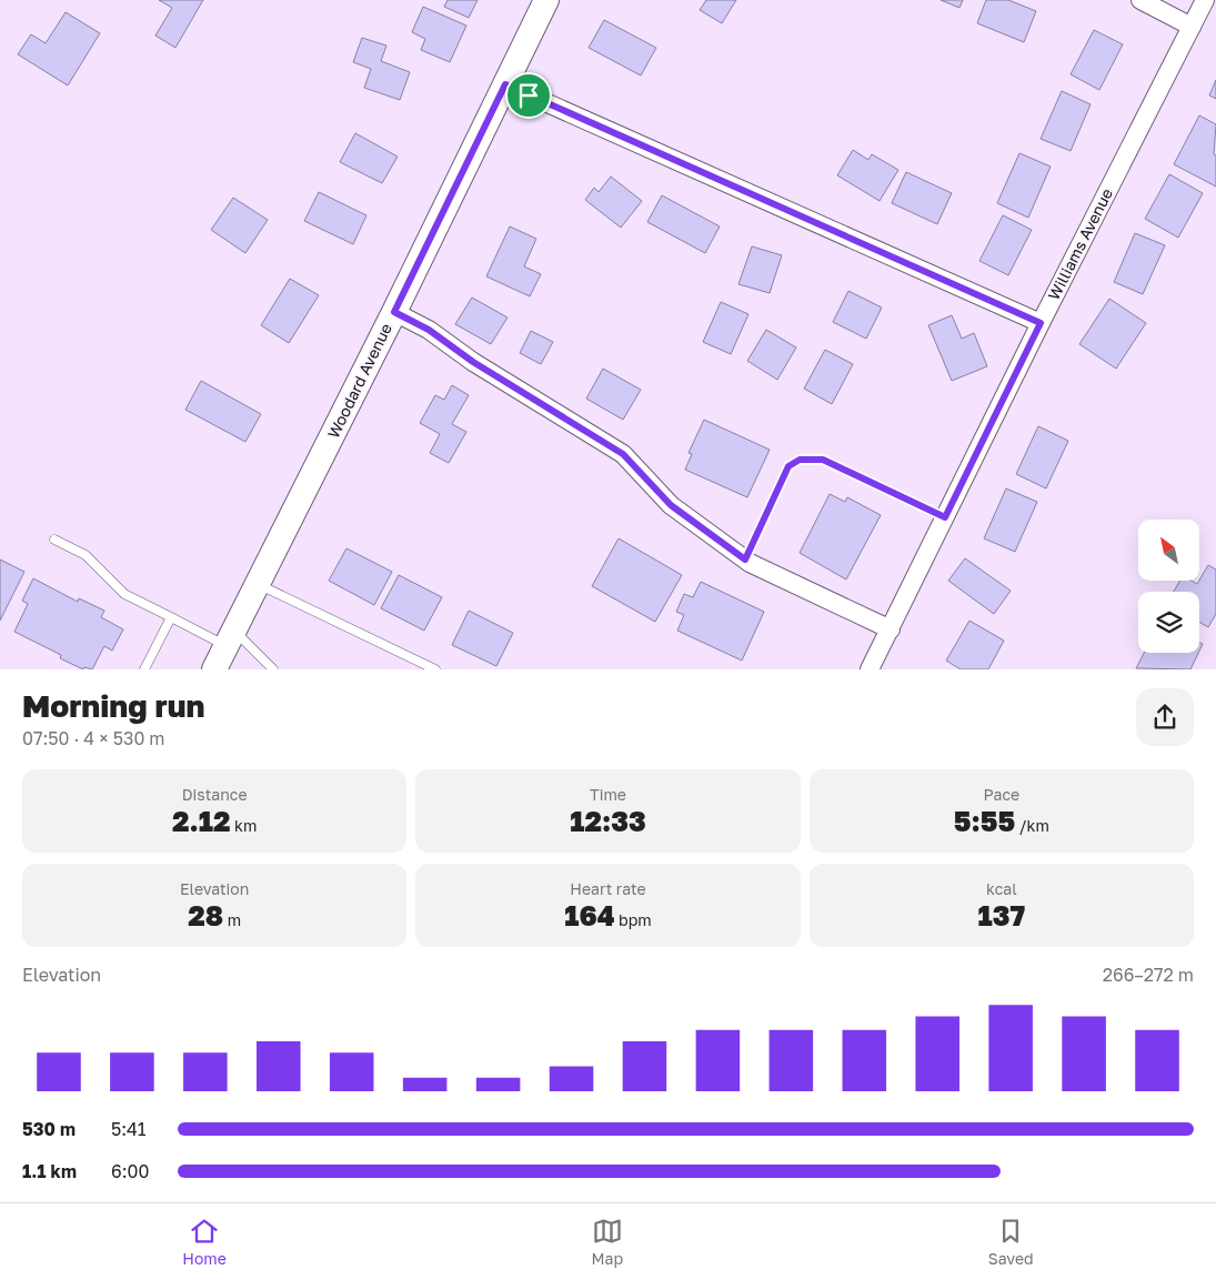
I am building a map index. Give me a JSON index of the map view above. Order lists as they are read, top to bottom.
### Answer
{
  "streets": {
    "street": ["Williams Avenue", "Woodard Avenue"]
  },
  "north": "top left",
  "page": {
    "heading": ["Morning run", "07:50 · 4 × 530 m"],
    "stats": [
      ["Distance", "2.12 km"],
      ["Time", "12:33"],
      ["Pace", "5:55 /km"],
      ["Elevation", "28 m"],
      ["Heart rate", "164 bpm"],
      ["kcal", "137"]
    ],
    "chart": ["Elevation", "266–272 m"],
    "list": [
      {
        "name": "530 m",
        "note": "5:41"
      },
      {
        "name": "1.1 km",
        "note": "6:00"
      }
    ],
    "tabs": ["Home", "Map", "Saved"]
  }
}
